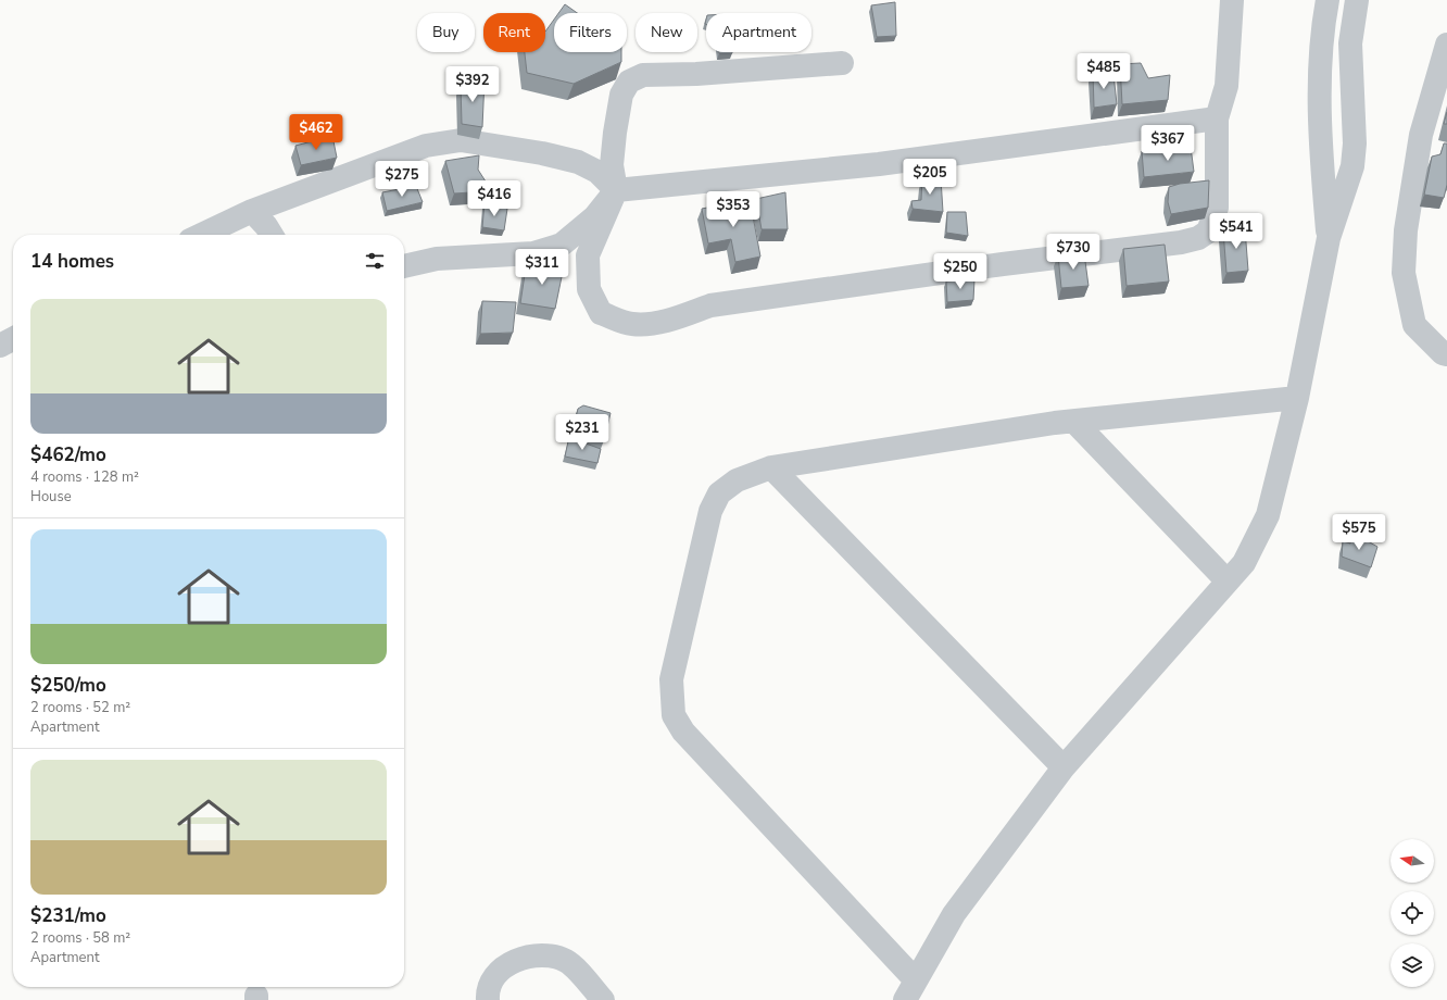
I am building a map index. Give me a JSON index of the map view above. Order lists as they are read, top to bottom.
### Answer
{
  "north": "left",
  "page": {
    "chip": [
      "Buy",
      "Rent",
      "Filters",
      "New",
      "Apartment"
    ],
    "price": [
      "$485",
      "$392",
      "$462",
      "$367",
      "$205",
      "$275",
      "$416",
      "$353",
      "$541",
      "$730",
      "$311",
      "$250",
      "$231",
      "$575"
    ],
    "heading": "14 homes",
    "list": [
      {
        "name": "$462/mo",
        "note": "4 rooms · 128 m² · House"
      },
      {
        "name": "$250/mo",
        "note": "2 rooms · 52 m² · Apartment"
      },
      {
        "name": "$231/mo",
        "note": "2 rooms · 58 m² · Apartment"
      }
    ]
  }
}
